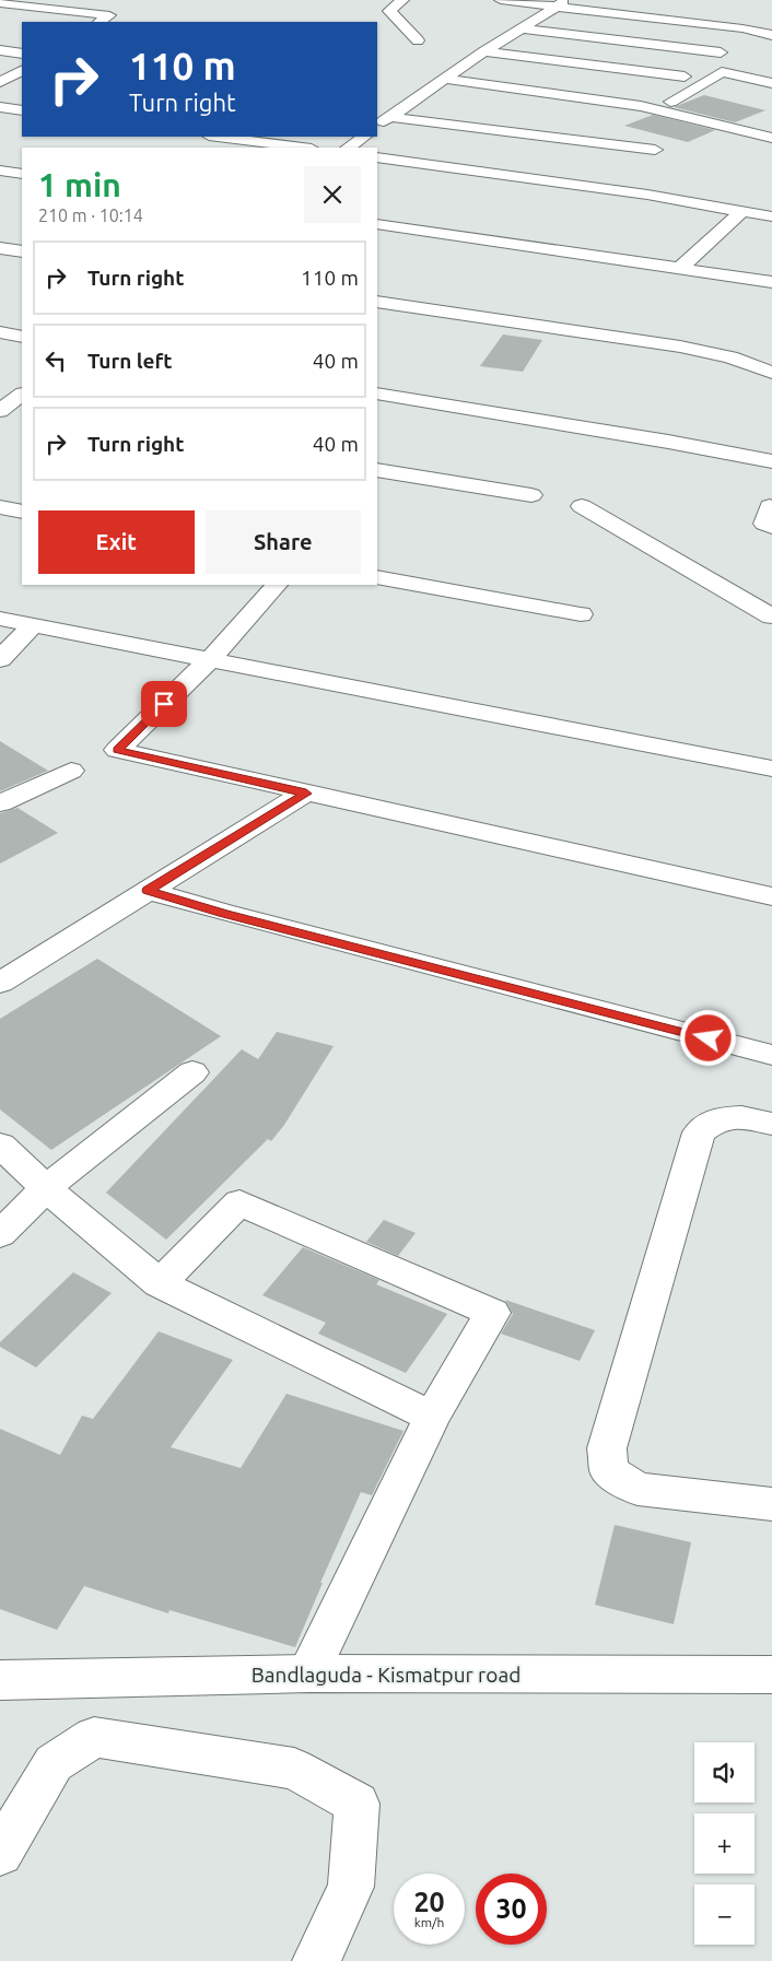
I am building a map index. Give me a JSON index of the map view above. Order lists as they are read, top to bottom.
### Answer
{
  "streets": {
    "street": ["Bandlaguda - Kismatpur road"]
  },
  "page": {
    "turn": ["110 m", "Turn right"],
    "heading": ["1 min", "210 m · 10:14"],
    "list": [
      {
        "name": "Turn right",
        "value": "110 m"
      },
      {
        "name": "Turn left",
        "value": "40 m"
      },
      {
        "name": "Turn right",
        "value": "40 m"
      }
    ],
    "buttons": ["Exit", "Share"],
    "map_buttons": ["+", "−"],
    "speed": "20 km/h",
    "limit": "30"
  }
}
